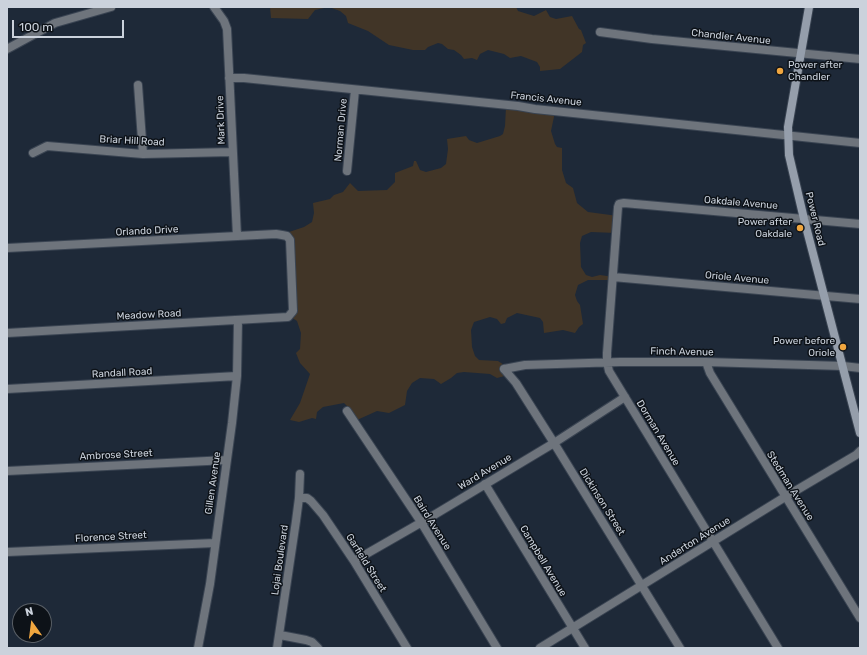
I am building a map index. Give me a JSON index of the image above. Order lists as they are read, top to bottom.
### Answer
{
  "streets": {
    "main road": ["Power Road"],
    "street": [
      "Chandler Avenue",
      "Francis Avenue",
      "Mark Drive",
      "Norman Drive",
      "Briar Hill Road",
      "Oakdale Avenue",
      "Orlando Drive",
      "Oriole Avenue",
      "Meadow Road",
      "Finch Avenue",
      "Randall Road",
      "Dorman Avenue",
      "Ambrose Street",
      "Ward Avenue",
      "Gillen Avenue",
      "Stedman Avenue",
      "Dickinson Street",
      "Baird Avenue",
      "Florence Street",
      "Anderton Avenue",
      "Lojai Boulevard",
      "Campbell Avenue",
      "Garfield Street"
    ]
  },
  "crossings": [
    ["Chandler Avenue", "Power Road"],
    ["Francis Avenue", "Mark Drive"],
    ["Francis Avenue", "Norman Drive"],
    ["Francis Avenue", "Power Road"],
    ["Mark Drive", "Briar Hill Road"],
    ["Mark Drive", "Orlando Drive"],
    ["Oakdale Avenue", "Power Road"],
    ["Oakdale Avenue", "Dorman Avenue"],
    ["Power Road", "Oriole Avenue"],
    ["Power Road", "Finch Avenue"],
    ["Orlando Drive", "Meadow Road"],
    ["Oriole Avenue", "Dorman Avenue"],
    ["Meadow Road", "Gillen Avenue"],
    ["Finch Avenue", "Dorman Avenue"],
    ["Finch Avenue", "Stedman Avenue"],
    ["Finch Avenue", "Dickinson Street"],
    ["Randall Road", "Gillen Avenue"],
    ["Dorman Avenue", "Ward Avenue"],
    ["Dorman Avenue", "Anderton Avenue"],
    ["Ambrose Street", "Gillen Avenue"],
    ["Ward Avenue", "Dickinson Street"],
    ["Ward Avenue", "Baird Avenue"],
    ["Ward Avenue", "Campbell Avenue"],
    ["Ward Avenue", "Garfield Street"],
    ["Gillen Avenue", "Florence Street"],
    ["Stedman Avenue", "Anderton Avenue"],
    ["Dickinson Street", "Anderton Avenue"],
    ["Anderton Avenue", "Campbell Avenue"],
    ["Lojai Boulevard", "Garfield Street"]
  ],
  "places": ["Power after Chandler", "Power after Oakdale", "Power before Oriole"],
  "scale_bar": "100 m",
  "north": "top"
}
